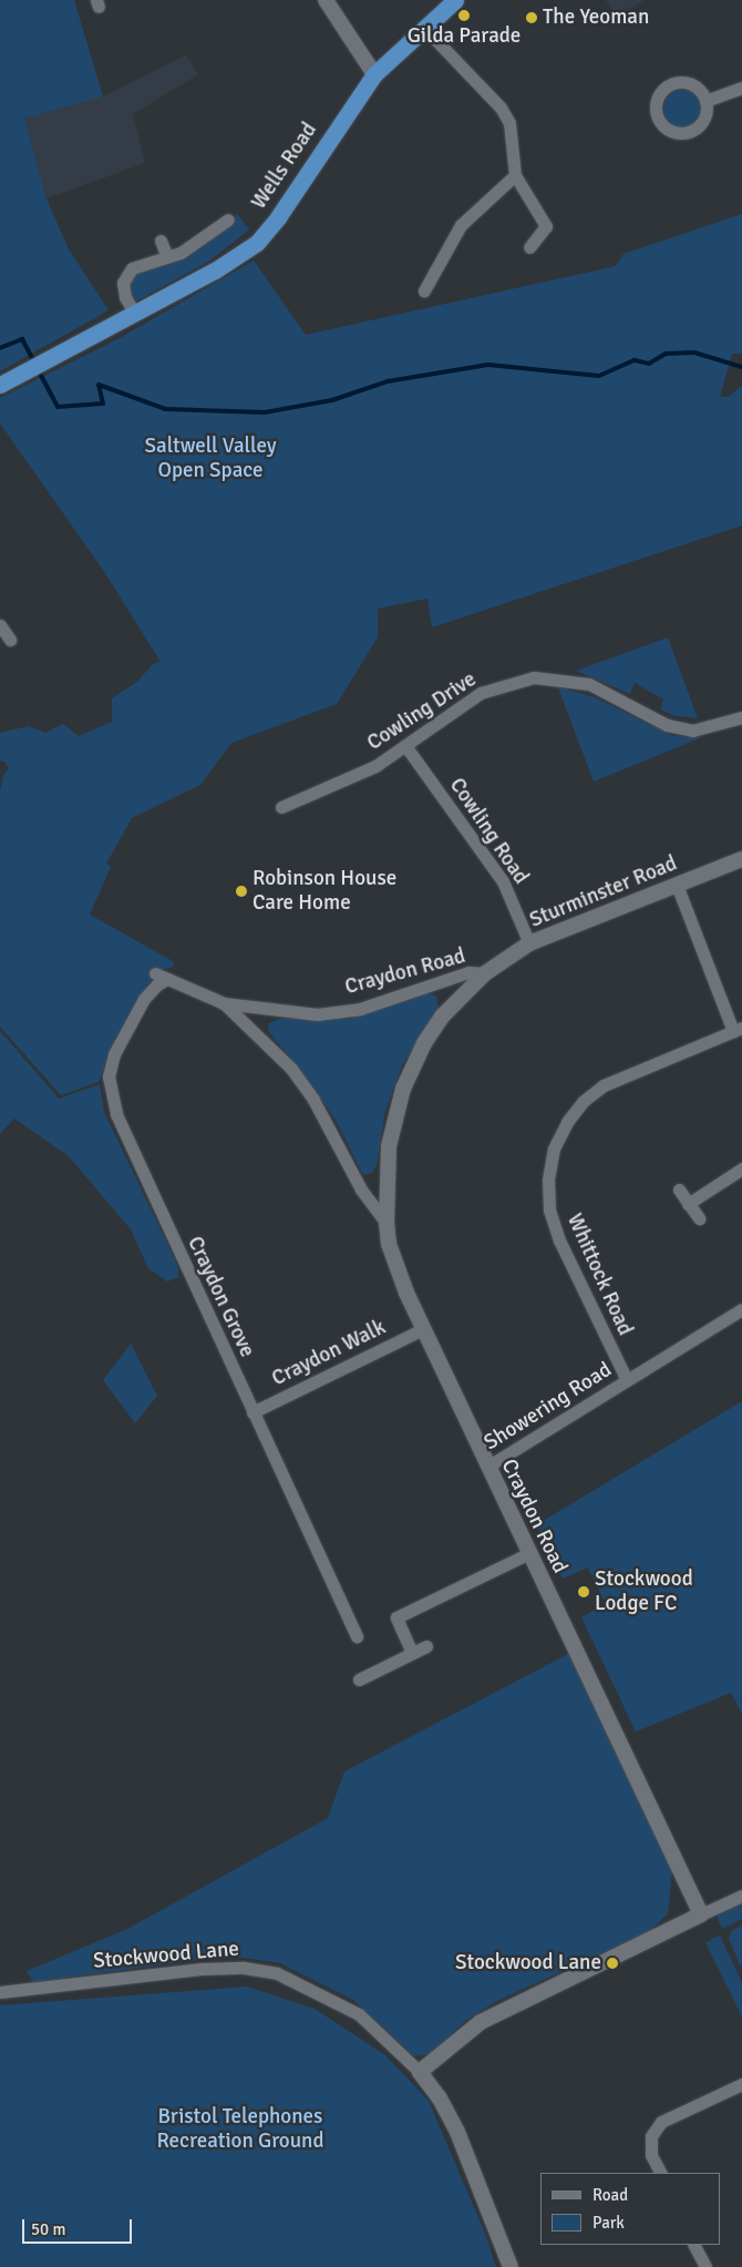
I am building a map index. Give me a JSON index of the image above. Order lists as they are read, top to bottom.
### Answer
{
  "streets": {
    "highway": ["Wells Road"],
    "street": [
      "Cowling Drive",
      "Cowling Road",
      "Sturminster Road",
      "Craydon Road",
      "Whittock Road",
      "Craydon Grove",
      "Craydon Walk",
      "Showering Road",
      "Stockwood Lane"
    ]
  },
  "crossings": [
    ["Cowling Drive", "Cowling Road"],
    ["Cowling Road", "Sturminster Road"],
    ["Sturminster Road", "Craydon Road"],
    ["Craydon Road", "Craydon Grove"],
    ["Craydon Road", "Craydon Walk"],
    ["Craydon Road", "Showering Road"],
    ["Whittock Road", "Showering Road"],
    ["Craydon Grove", "Craydon Walk"]
  ],
  "parks": ["Saltwell Valley Open Space", "Bristol Telephones Recreation Ground"],
  "places": [
    "Gilda Parade",
    "The Yeoman",
    "Robinson House Care Home",
    "Stockwood Lodge FC",
    "Stockwood Lane"
  ],
  "legend": ["Road", "Park"],
  "scale_bar": "50 m"
}
